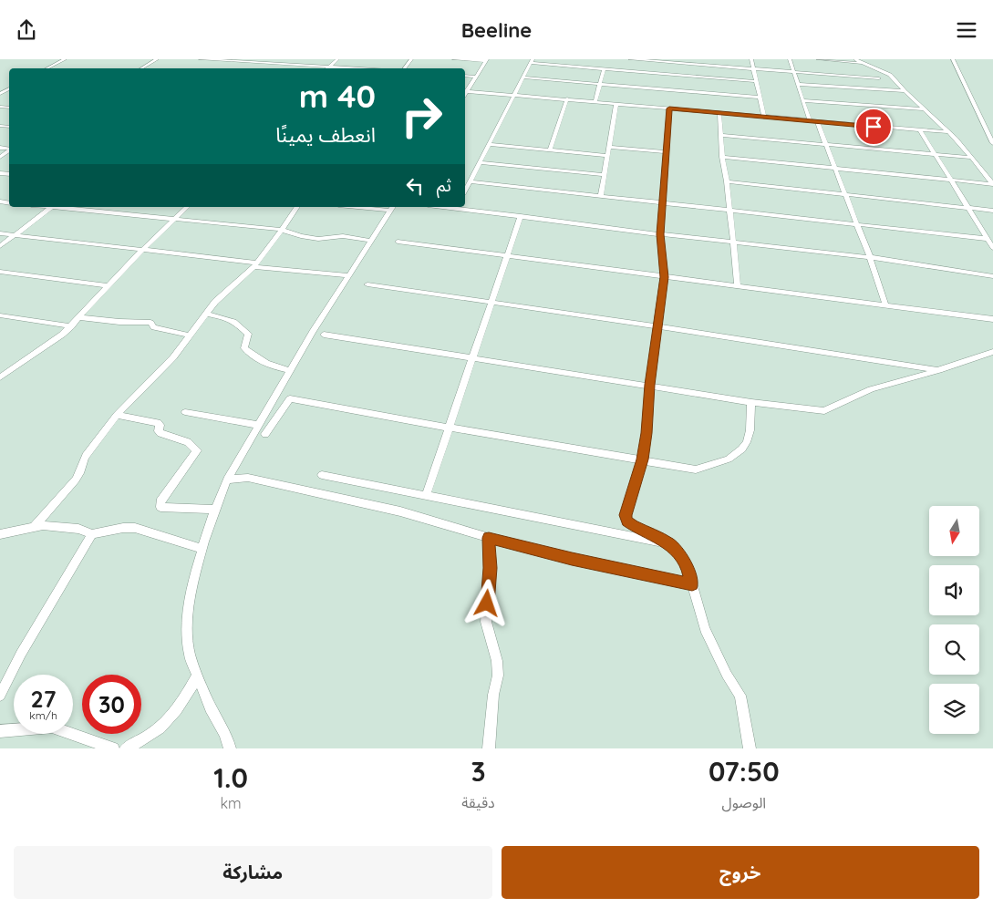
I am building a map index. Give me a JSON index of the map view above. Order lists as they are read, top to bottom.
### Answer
{
  "north": "bottom",
  "page": {
    "header": "Beeline",
    "turn": ["40 m", "انعطف يمينًا"],
    "then": "ثم",
    "speed": "27 km/h",
    "limit": "30",
    "eta": [
      "07:50",
      "الوصول",
      "3",
      "دقيقة",
      "1.0",
      "km"
    ],
    "buttons": ["خروج", "مشاركة"]
  }
}
